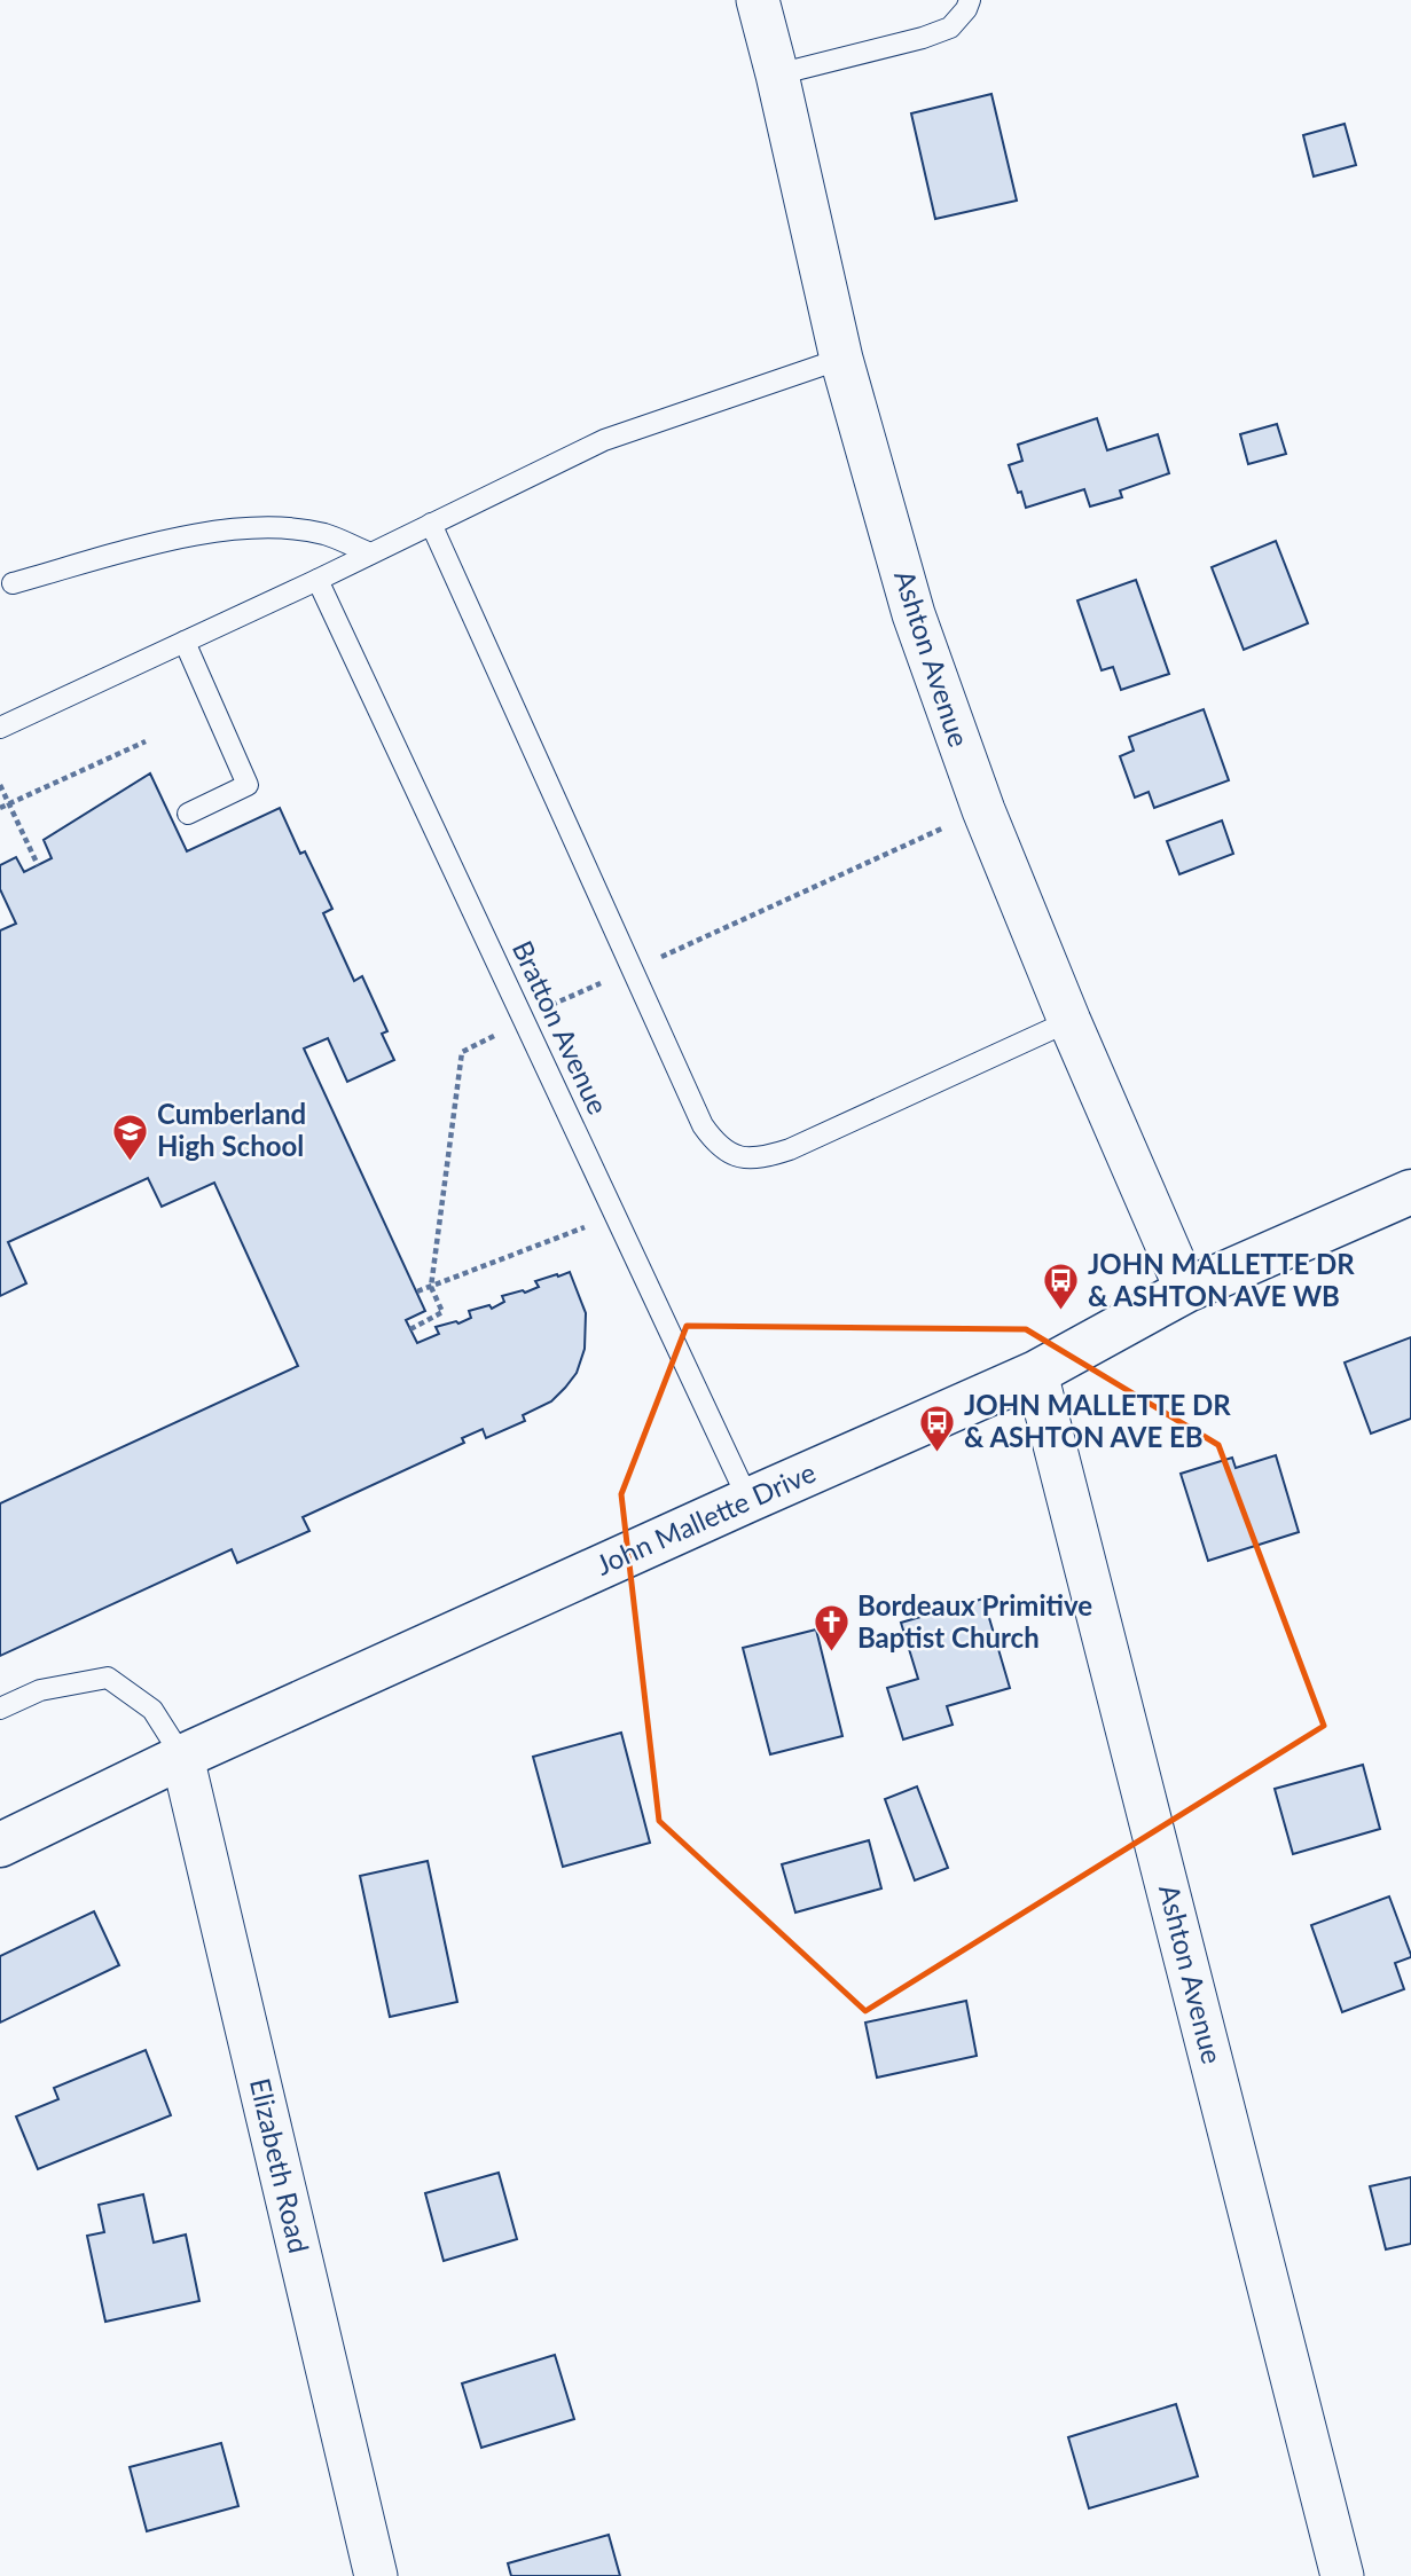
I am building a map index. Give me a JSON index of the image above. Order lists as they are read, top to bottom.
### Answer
{
  "streets": {
    "street": ["Ashton Avenue", "John Mallette Drive", "Elizabeth Road"],
    "lane": ["Bratton Avenue"]
  },
  "crossings": [
    ["Ashton Avenue", "John Mallette Drive"],
    ["Bratton Avenue", "John Mallette Drive"],
    ["John Mallette Drive", "Elizabeth Road"]
  ],
  "places": {
    "school or university": ["Cumberland High School"],
    "bus stop": ["JOHN MALLETTE DR & ASHTON AVE WB", "JOHN MALLETTE DR & ASHTON AVE EB"],
    "church": ["Bordeaux Primitive Baptist Church"]
  }
}
